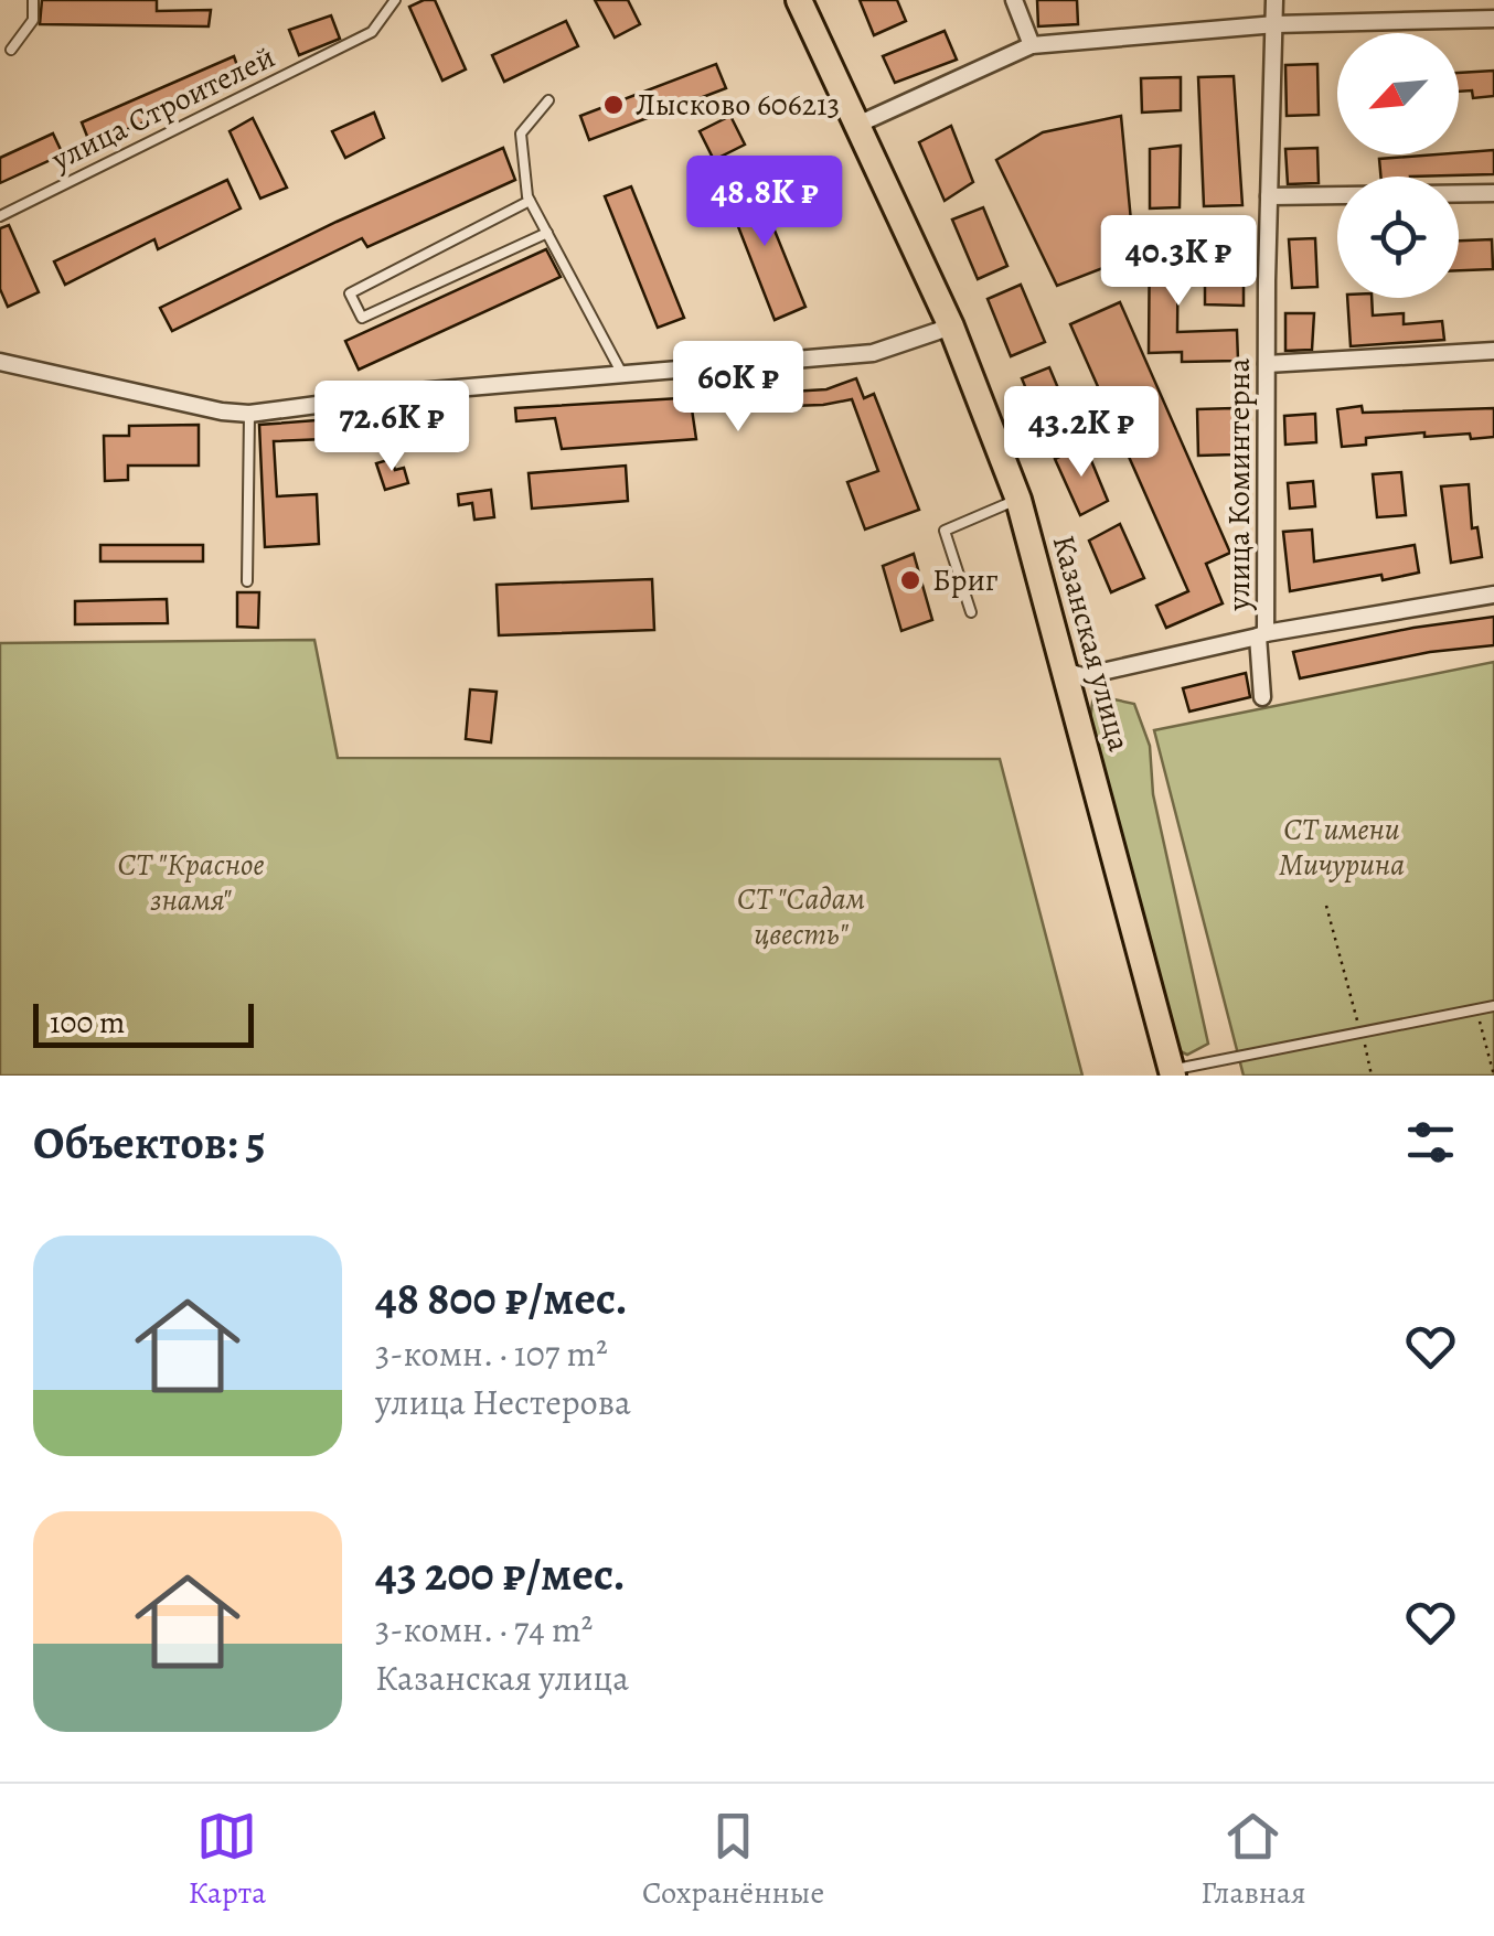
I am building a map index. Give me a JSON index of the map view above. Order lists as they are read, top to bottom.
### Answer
{
  "streets": {
    "highway": ["Казанская улица"],
    "street": ["улица Коминтерна"],
    "lane": ["улица Строителей"]
  },
  "parks": ["СТ имени Мичурина", "СТ \"Красное знамя\"", "СТ \"Садам цвесть\""],
  "places": ["Лысково 606213", "Бриг"],
  "scale_bar": "100 m",
  "north": "bottom left",
  "page": {
    "price": [
      "48.8K ₽",
      "40.3K ₽",
      "60K ₽",
      "72.6K ₽",
      "43.2K ₽"
    ],
    "scale": "100 m",
    "heading": "Объектов: 5",
    "list": [
      {
        "name": "48 800 ₽/мес.",
        "note": "3-комн. · 107 m² · улица Нестерова"
      },
      {
        "name": "43 200 ₽/мес.",
        "note": "3-комн. · 74 m² · Казанская улица"
      }
    ],
    "tabs": ["Карта", "Сохранённые", "Главная"]
  }
}
